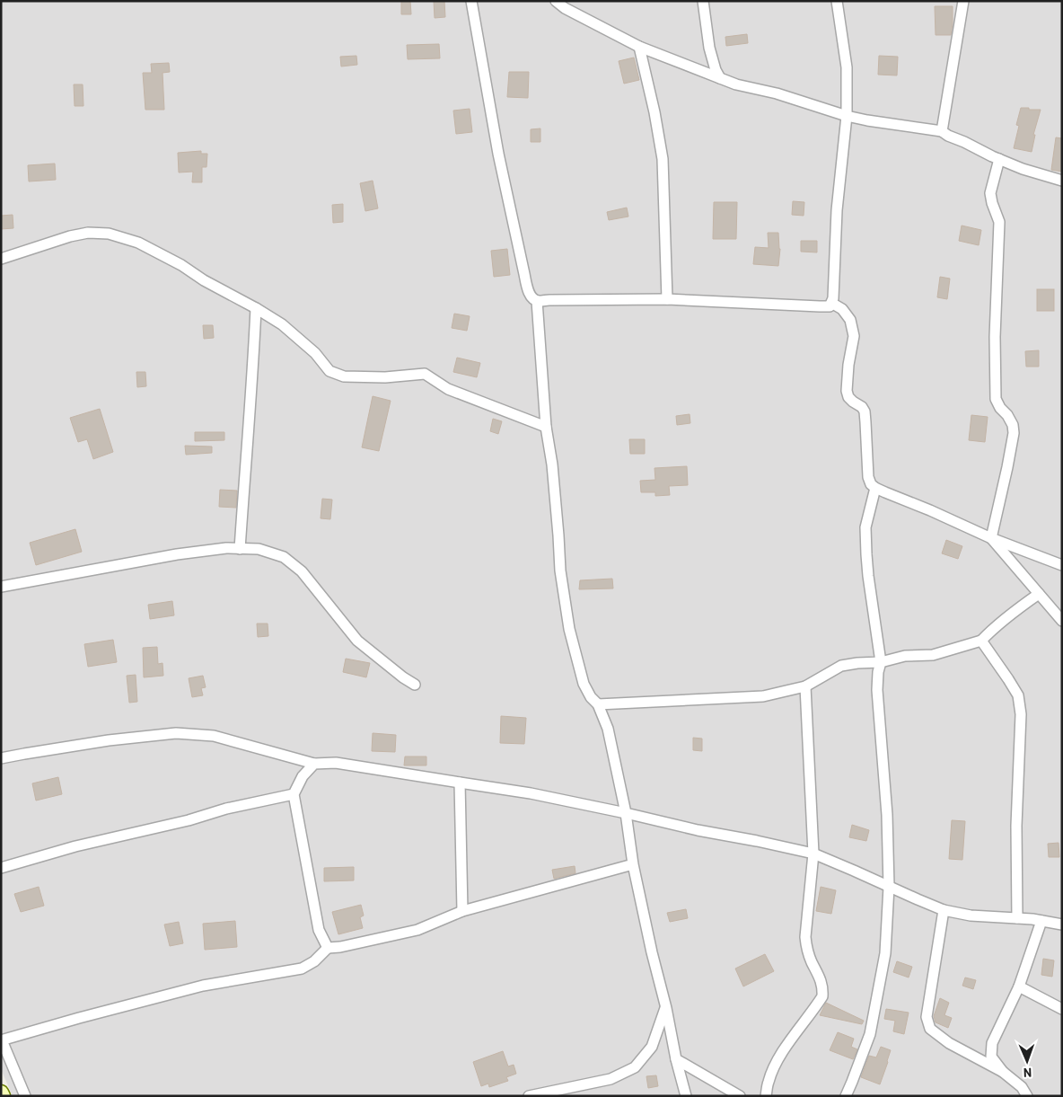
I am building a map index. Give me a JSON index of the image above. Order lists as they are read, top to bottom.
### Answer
{
  "north": "bottom"
}
